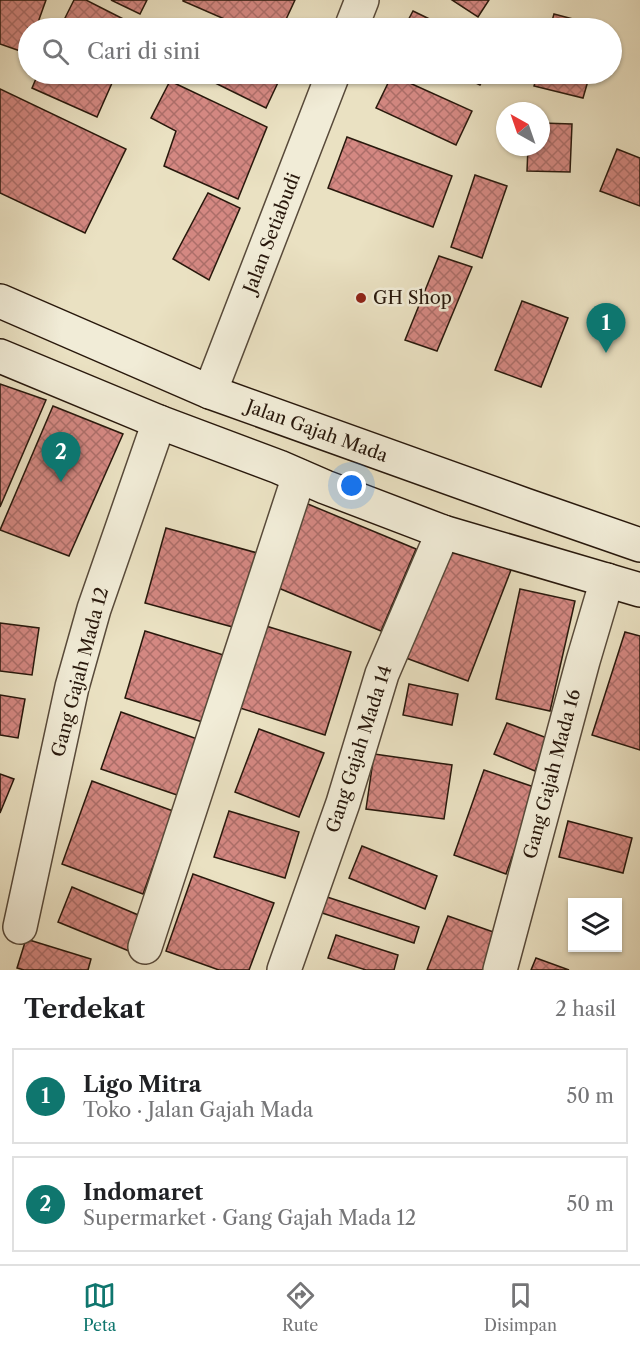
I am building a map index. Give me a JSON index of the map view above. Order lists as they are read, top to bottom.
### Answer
{
  "streets": {
    "street": [
      "Jalan Setiabudi",
      "Jalan Gajah Mada",
      "Gang Gajah Mada 12",
      "Gang Gajah Mada 14",
      "Gang Gajah Mada 16"
    ]
  },
  "crossings": [
    ["Jalan Setiabudi", "Jalan Gajah Mada"]
  ],
  "places": ["GH Shop"],
  "north": "top left",
  "page": {
    "search": "Cari di sini",
    "pins": ["1", "2"],
    "heading": ["Terdekat", "2 hasil"],
    "list": [
      {
        "mark": "1",
        "name": "Ligo Mitra",
        "note": "Toko · Jalan Gajah Mada",
        "value": "50 m"
      },
      {
        "mark": "2",
        "name": "Indomaret",
        "note": "Supermarket · Gang Gajah Mada 12",
        "value": "50 m"
      }
    ],
    "nav": ["Peta", "Rute", "Disimpan"]
  }
}
